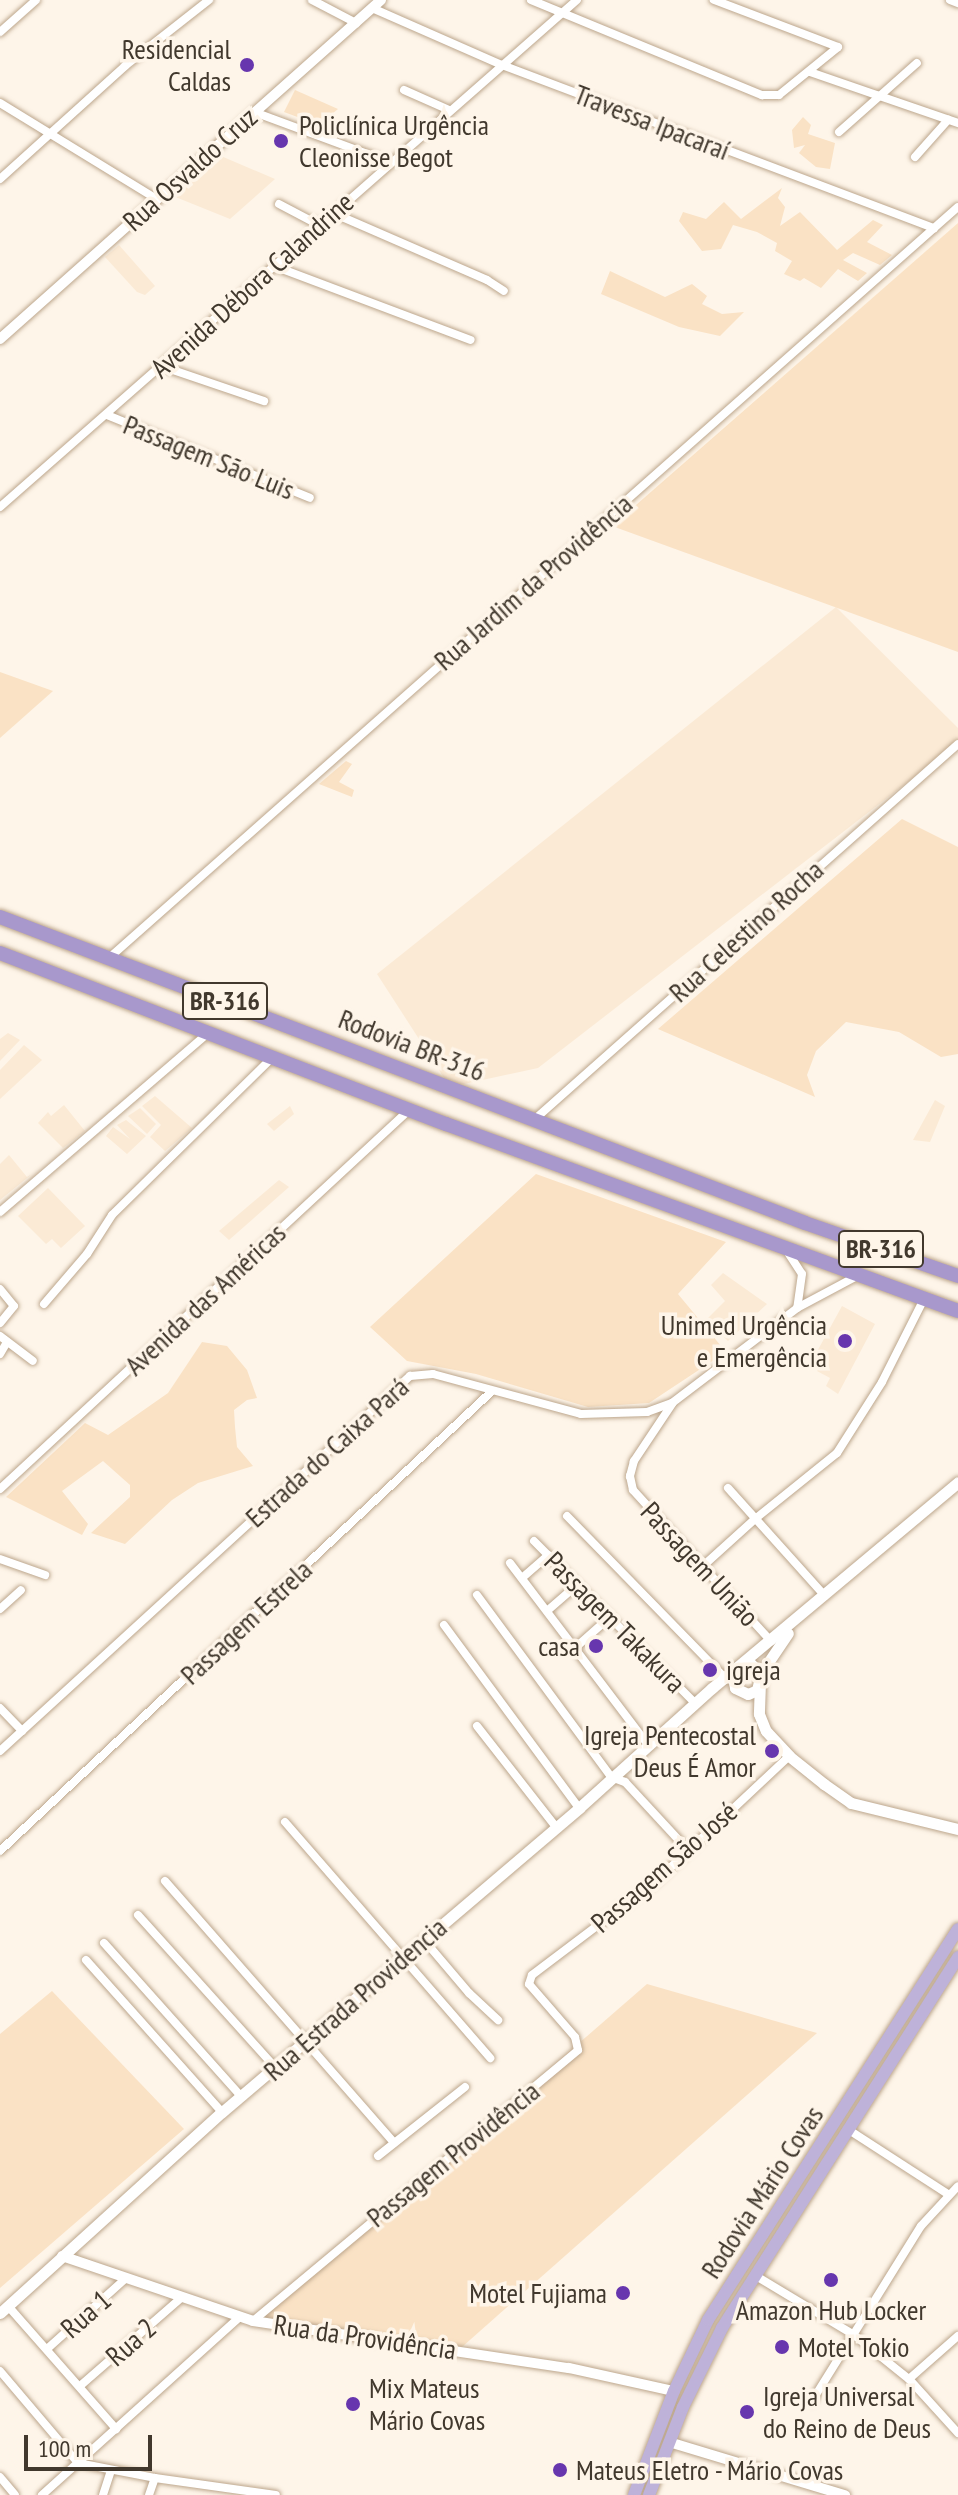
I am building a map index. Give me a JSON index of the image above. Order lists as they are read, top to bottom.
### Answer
{
  "streets": {
    "highway": ["BR-316", "Rodovia BR-316"],
    "main road": ["Rua Estrada Providencia", "Rodovia Mário Covas"],
    "street": [
      "Travessa Ipacaraí",
      "Rua Osvaldo Cruz",
      "Avenida Débora Calandrine",
      "Passagem São Luis",
      "Rua Jardim da Providência",
      "Rua Celestino Rocha",
      "Avenida das Américas",
      "Estrada do Caixa Pará",
      "Passagem União",
      "Passagem Estrela",
      "Passagem Takakura",
      "Passagem São José",
      "Passagem Providência",
      "Rua 1",
      "Rua da Providência",
      "Rua 2"
    ]
  },
  "crossings": [
    ["Travessa Ipacaraí", "Rua Osvaldo Cruz"],
    ["Travessa Ipacaraí", "Avenida Débora Calandrine"],
    ["Travessa Ipacaraí", "Rua Jardim da Providência"],
    ["Avenida Débora Calandrine", "Passagem São Luis"],
    ["Rua Jardim da Providência", "Rodovia BR-316"],
    ["Rua Celestino Rocha", "Rodovia BR-316"],
    ["BR-316", "Avenida das Américas"],
    ["BR-316", "Estrada do Caixa Pará"],
    ["Estrada do Caixa Pará", "Passagem União"],
    ["Estrada do Caixa Pará", "Passagem Estrela"],
    ["Passagem União", "Rua Estrada Providencia"],
    ["Passagem Takakura", "Rua Estrada Providencia"],
    ["Passagem São José", "Passagem Providência"],
    ["Rua Estrada Providencia", "Rua da Providência"],
    ["Passagem Providência", "Rua da Providência"],
    ["Rodovia Mário Covas", "Rua da Providência"],
    ["Rua 1", "Rua da Providência"],
    ["Rua da Providência", "Rua 2"]
  ],
  "places": [
    "Residencial Caldas",
    "Policlínica Urgência Cleonisse Begot",
    "Unimed Urgência e Emergência",
    "casa",
    "igreja",
    "Igreja Pentecostal Deus É Amor",
    "Amazon Hub Locker",
    "Motel Fujiama",
    "Motel Tokio",
    "Mix Mateus Mário Covas",
    "Igreja Universal do Reino de Deus",
    "Mateus Eletro - Mário Covas"
  ],
  "scale_bar": "100 m"
}
